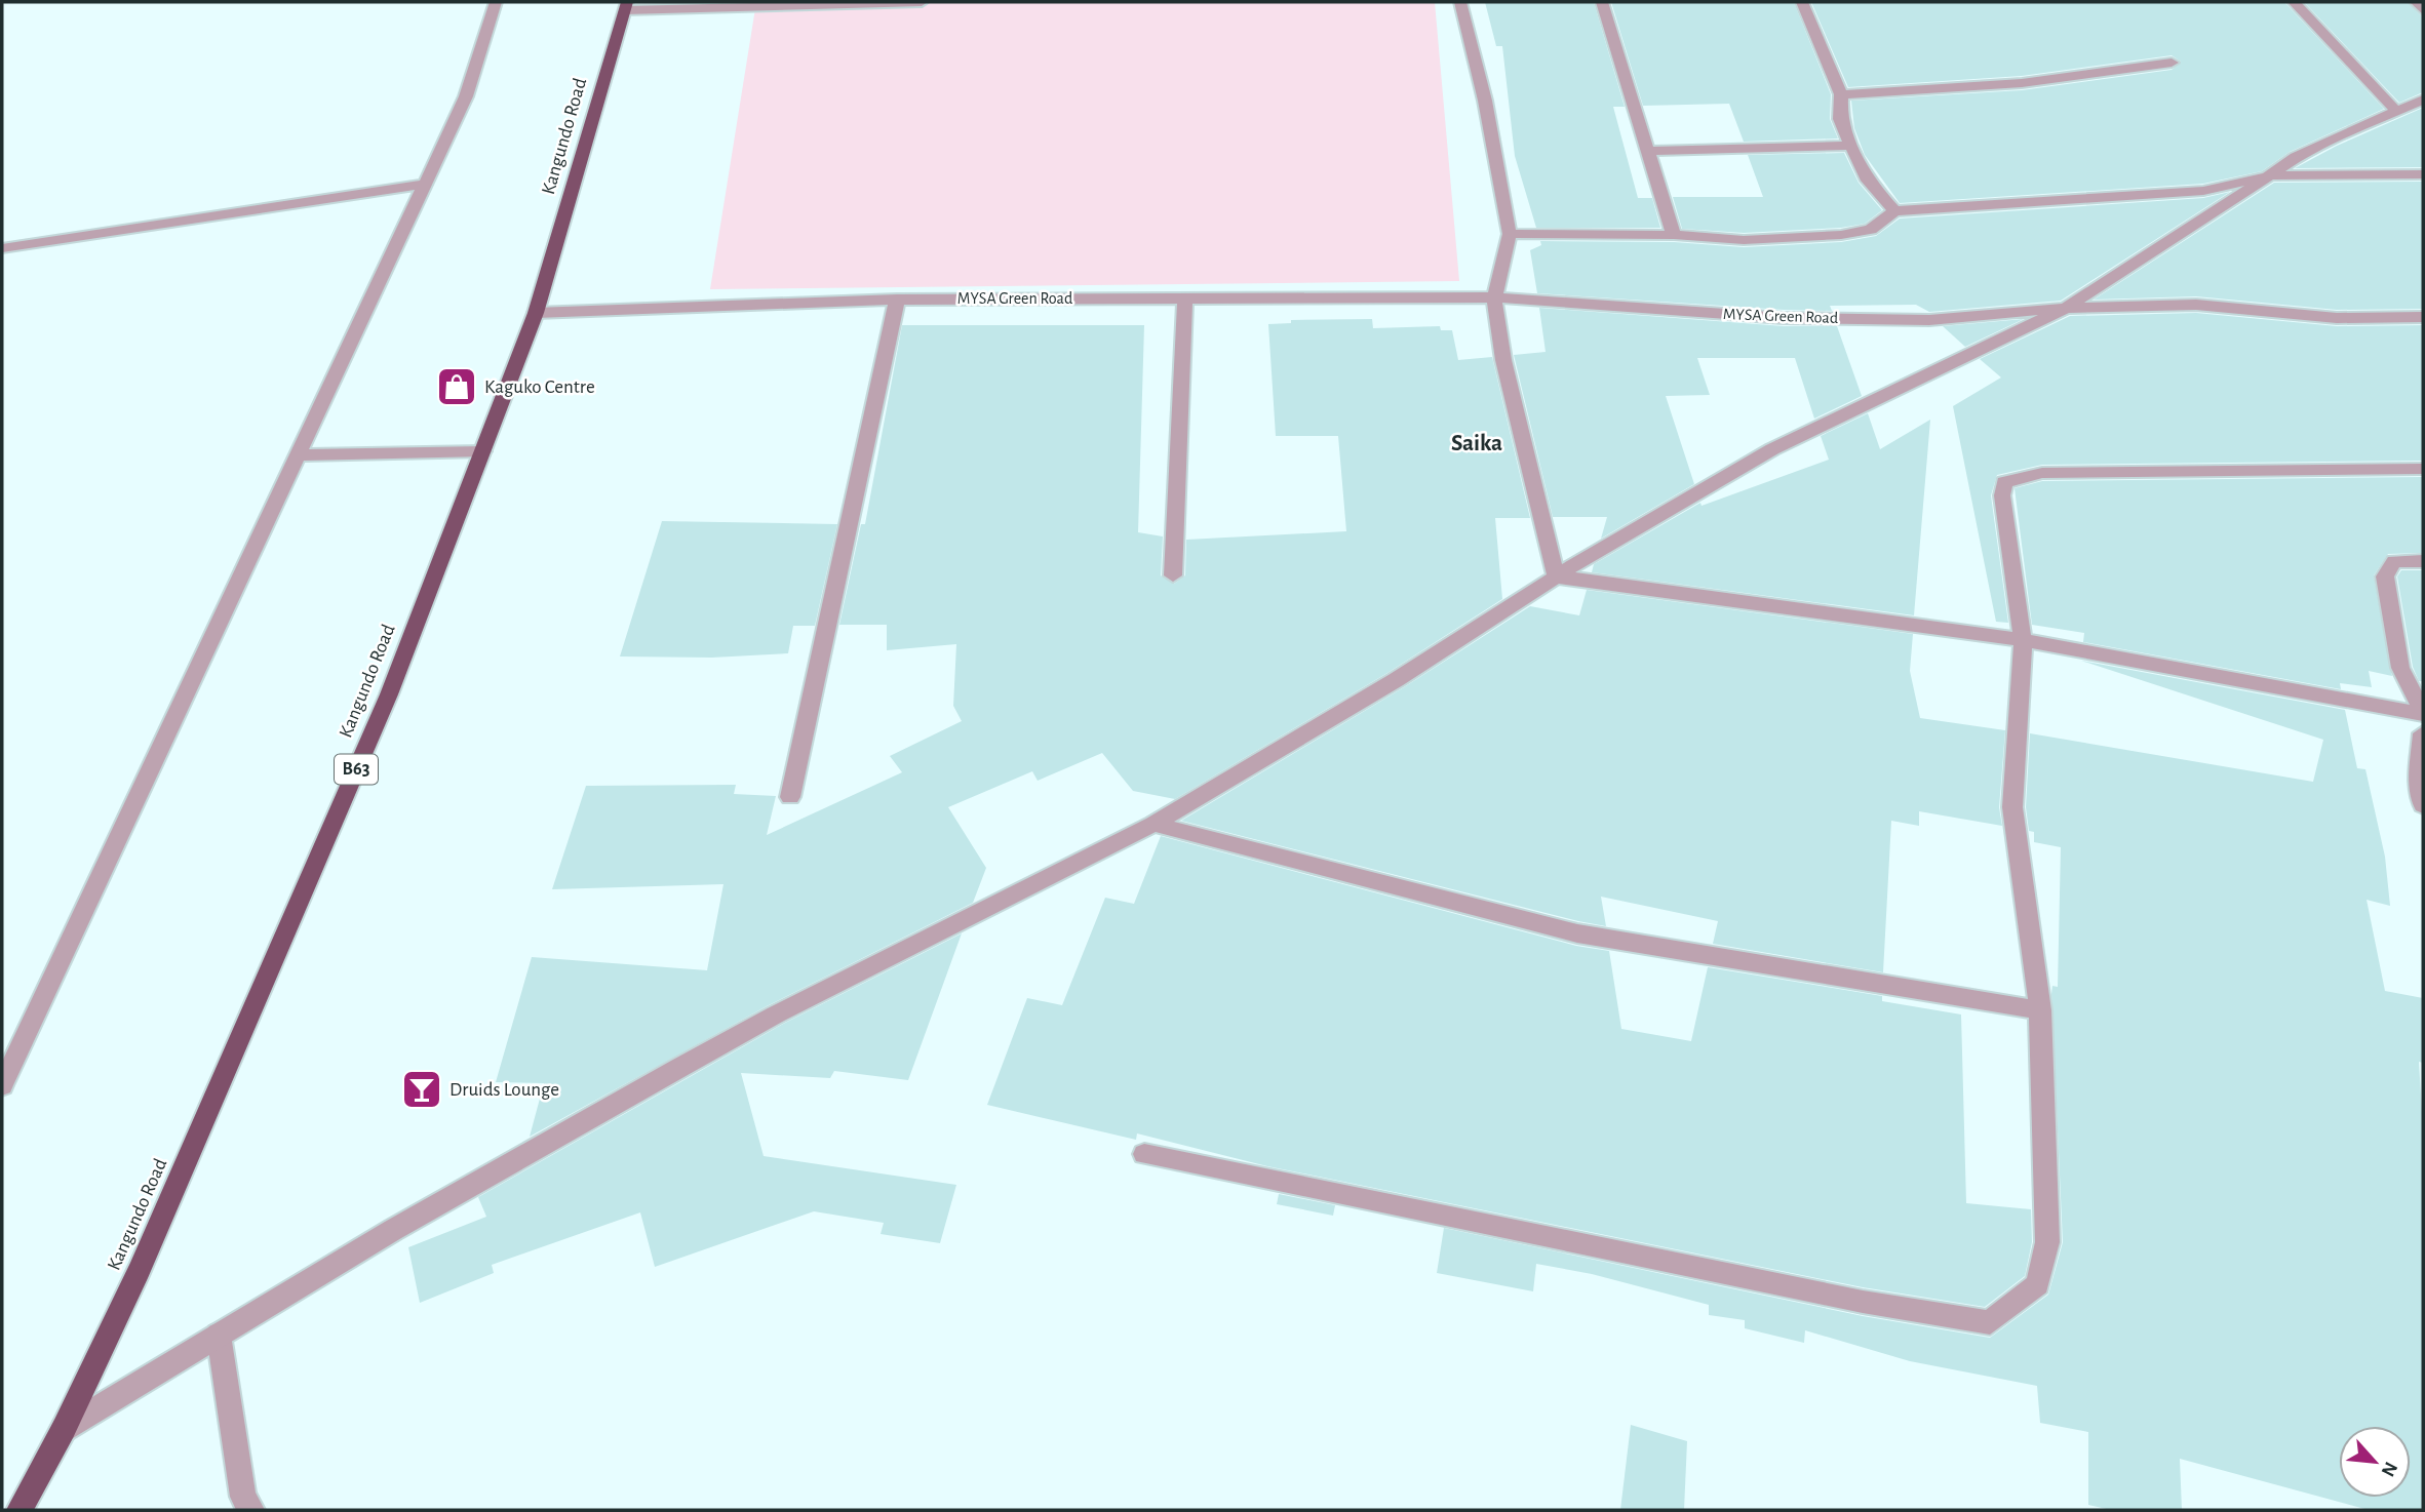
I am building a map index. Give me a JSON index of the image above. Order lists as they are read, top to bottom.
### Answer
{
  "streets": {
    "highway": ["Kangundo Road", "B63"],
    "street": ["MYSA Green Road"]
  },
  "crossings": [
    ["Kangundo Road", "MYSA Green Road"]
  ],
  "districts": ["Saika"],
  "places": {
    "shop": ["Kaguko Centre"],
    "bar": ["Druids Lounge"]
  },
  "north": "bottom right"
}
